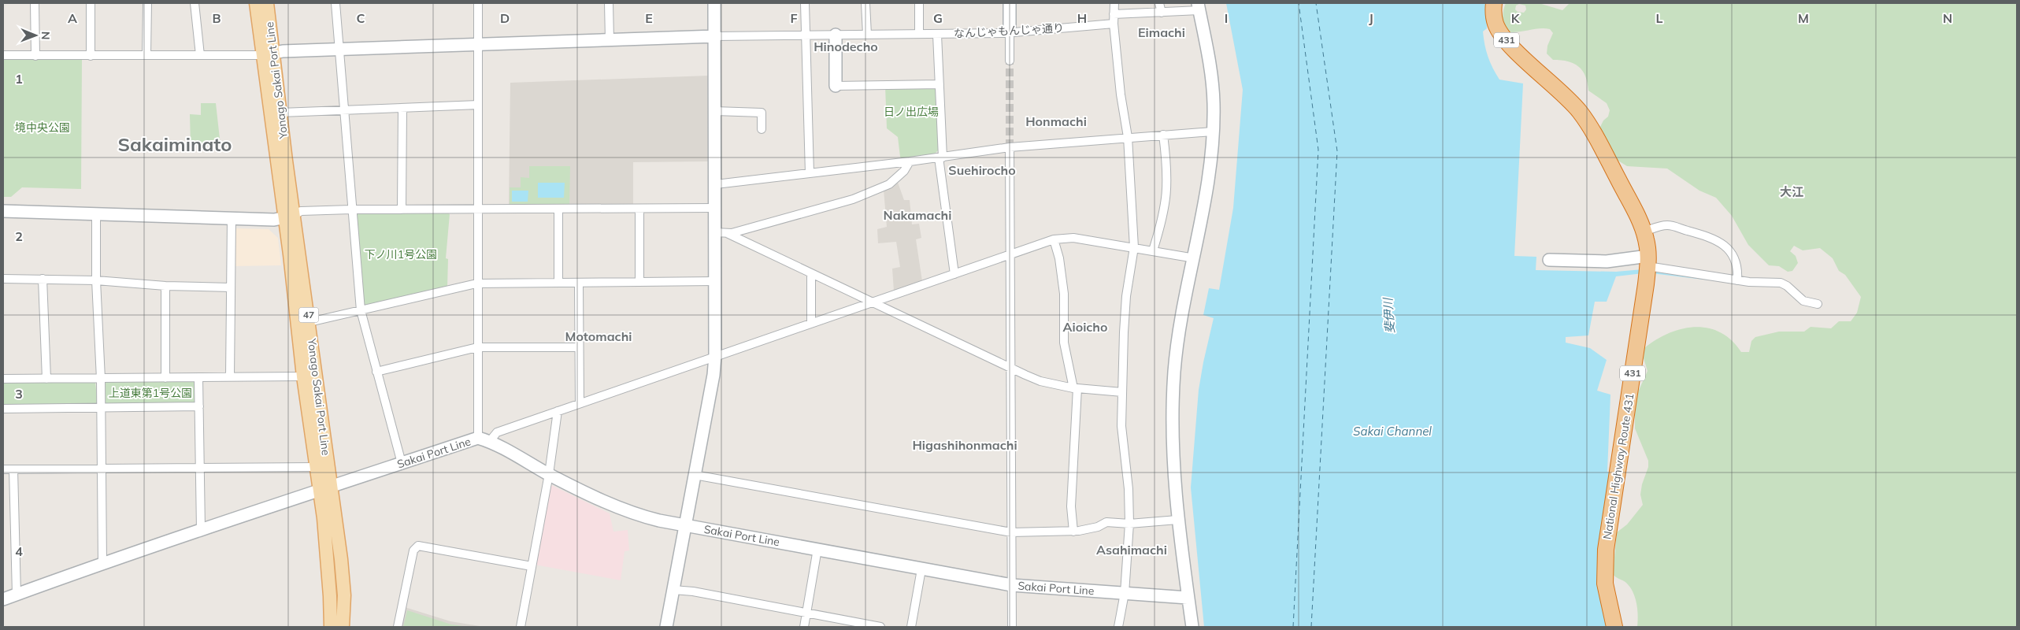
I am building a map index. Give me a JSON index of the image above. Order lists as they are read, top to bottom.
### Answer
{
  "streets": {
    "highway": ["431", "National Highway Route 431"],
    "main road": ["Yonago Sakai Port Line", "47"],
    "street": ["なんじゃもんじゃ通り", "Sakai Port Line"]
  },
  "crossings": [
    ["Yonago Sakai Port Line", "Sakai Port Line"]
  ],
  "districts": [
    "Eimachi",
    "Hinodecho",
    "Honmachi",
    "Sakaiminato",
    "Suehirocho",
    "大江",
    "Nakamachi",
    "Aioicho",
    "Motomachi",
    "Higashihonmachi",
    "Asahimachi"
  ],
  "water": ["斐伊川", "Sakai Channel"],
  "parks": [
    "日ノ出広場",
    "境中央公園",
    "下ノ川1号公園",
    "上道東第1号公園"
  ],
  "north": "right",
  "grid": {
    "columns": [
      "A",
      "B",
      "C",
      "D",
      "E",
      "F",
      "G",
      "H",
      "I",
      "J",
      "K",
      "L",
      "M",
      "N"
    ],
    "rows": [
      "1",
      "2",
      "3",
      "4"
    ]
  }
}
